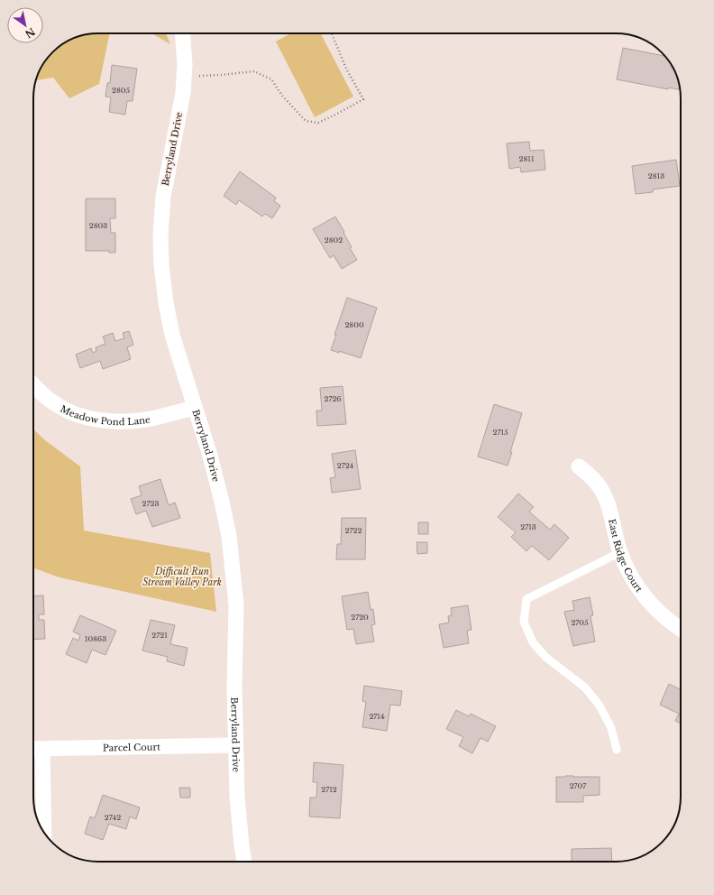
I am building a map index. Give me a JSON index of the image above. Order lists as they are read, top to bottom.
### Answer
{
  "streets": {
    "street": [
      "Berryland Drive",
      "Meadow Pond Lane",
      "East Ridge Court",
      "Parcel Court"
    ]
  },
  "crossings": [
    ["Berryland Drive", "Meadow Pond Lane"],
    ["Berryland Drive", "Parcel Court"]
  ],
  "parks": ["Difficult Run Stream Valley Park"],
  "house_numbers": [
    "2805",
    "2811",
    "2813",
    "2803",
    "2802",
    "2800",
    "2726",
    "2715",
    "2724",
    "2723",
    "2713",
    "2722",
    "2720",
    "2705",
    "2721",
    "10863",
    "2714",
    "2707",
    "2712",
    "2742"
  ],
  "north": "bottom right"
}
